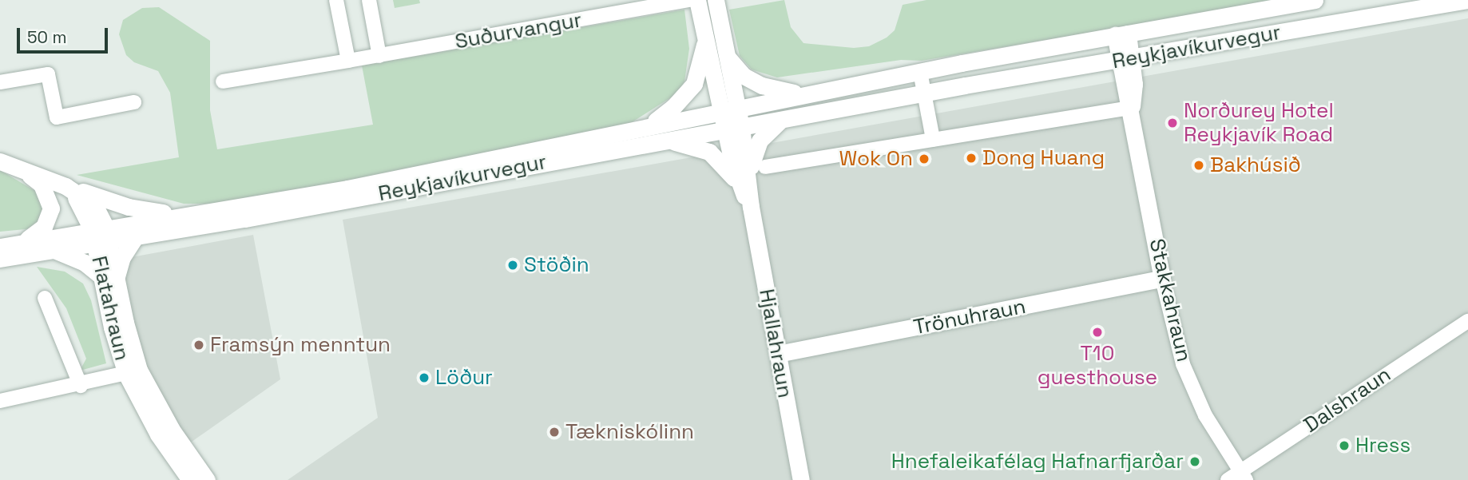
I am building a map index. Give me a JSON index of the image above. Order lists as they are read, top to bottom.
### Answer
{
  "streets": {
    "main road": [
      "Reykjavíkurvegur",
      "Stakkahraun",
      "Flatahraun",
      "Trönuhraun",
      "Hjallahraun"
    ],
    "street": ["Suðurvangur", "Dalshraun"]
  },
  "crossings": [
    ["Reykjavíkurvegur", "Stakkahraun"],
    ["Reykjavíkurvegur", "Flatahraun"],
    ["Reykjavíkurvegur", "Hjallahraun"],
    ["Stakkahraun", "Trönuhraun"],
    ["Stakkahraun", "Dalshraun"],
    ["Trönuhraun", "Hjallahraun"]
  ],
  "places": [
    "Norðurey Hotel Reykjavík Road",
    "Dong Huang",
    "Wok On",
    "Bakhúsið",
    "Stöðin",
    "T10 guesthouse",
    "Framsýn menntun",
    "Löður",
    "Tækniskólinn",
    "Hress",
    "Hnefaleikafélag Hafnarfjarðar"
  ],
  "scale_bar": "50 m"
}
